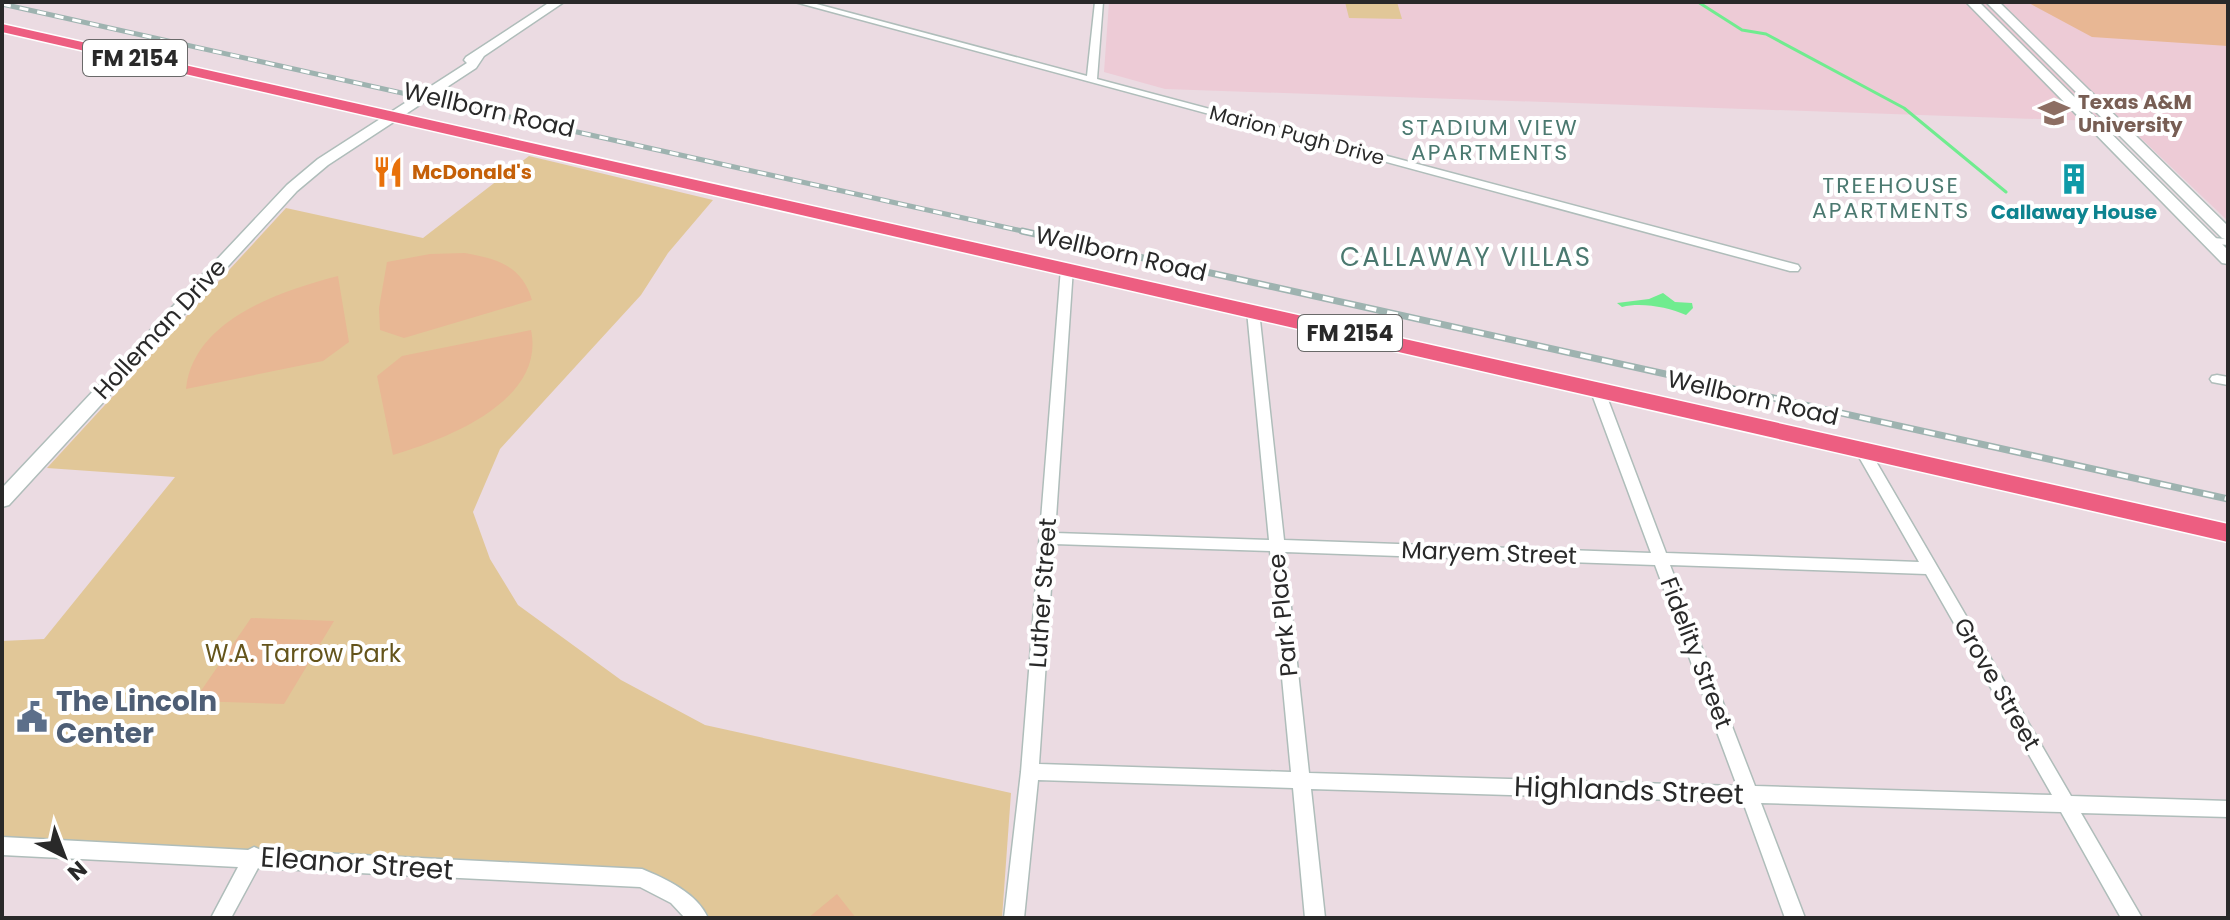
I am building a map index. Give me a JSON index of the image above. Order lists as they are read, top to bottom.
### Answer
{
  "streets": {
    "main road": ["FM 2154", "Wellborn Road"],
    "street": [
      "Marion Pugh Drive",
      "Holleman Drive",
      "Maryem Street",
      "Luther Street",
      "Park Place",
      "Fidelity Street",
      "Grove Street",
      "Highlands Street",
      "Eleanor Street"
    ]
  },
  "crossings": [
    ["Wellborn Road", "Holleman Drive"],
    ["Wellborn Road", "Luther Street"],
    ["Wellborn Road", "Park Place"],
    ["Wellborn Road", "Fidelity Street"],
    ["Wellborn Road", "Grove Street"],
    ["Maryem Street", "Luther Street"],
    ["Maryem Street", "Park Place"],
    ["Maryem Street", "Fidelity Street"],
    ["Maryem Street", "Grove Street"],
    ["Luther Street", "Highlands Street"],
    ["Park Place", "Highlands Street"],
    ["Fidelity Street", "Highlands Street"],
    ["Grove Street", "Highlands Street"]
  ],
  "districts": ["STADIUM VIEW APARTMENTS", "TREEHOUSE APARTMENTS", "CALLAWAY VILLAS"],
  "parks": ["W.A. Tarrow Park"],
  "places": {
    "school or university": ["Texas A&M University"],
    "restaurant": ["McDonald's"],
    "building": ["Callaway House"],
    "public building": ["The Lincoln Center"]
  },
  "north": "bottom right"
}
